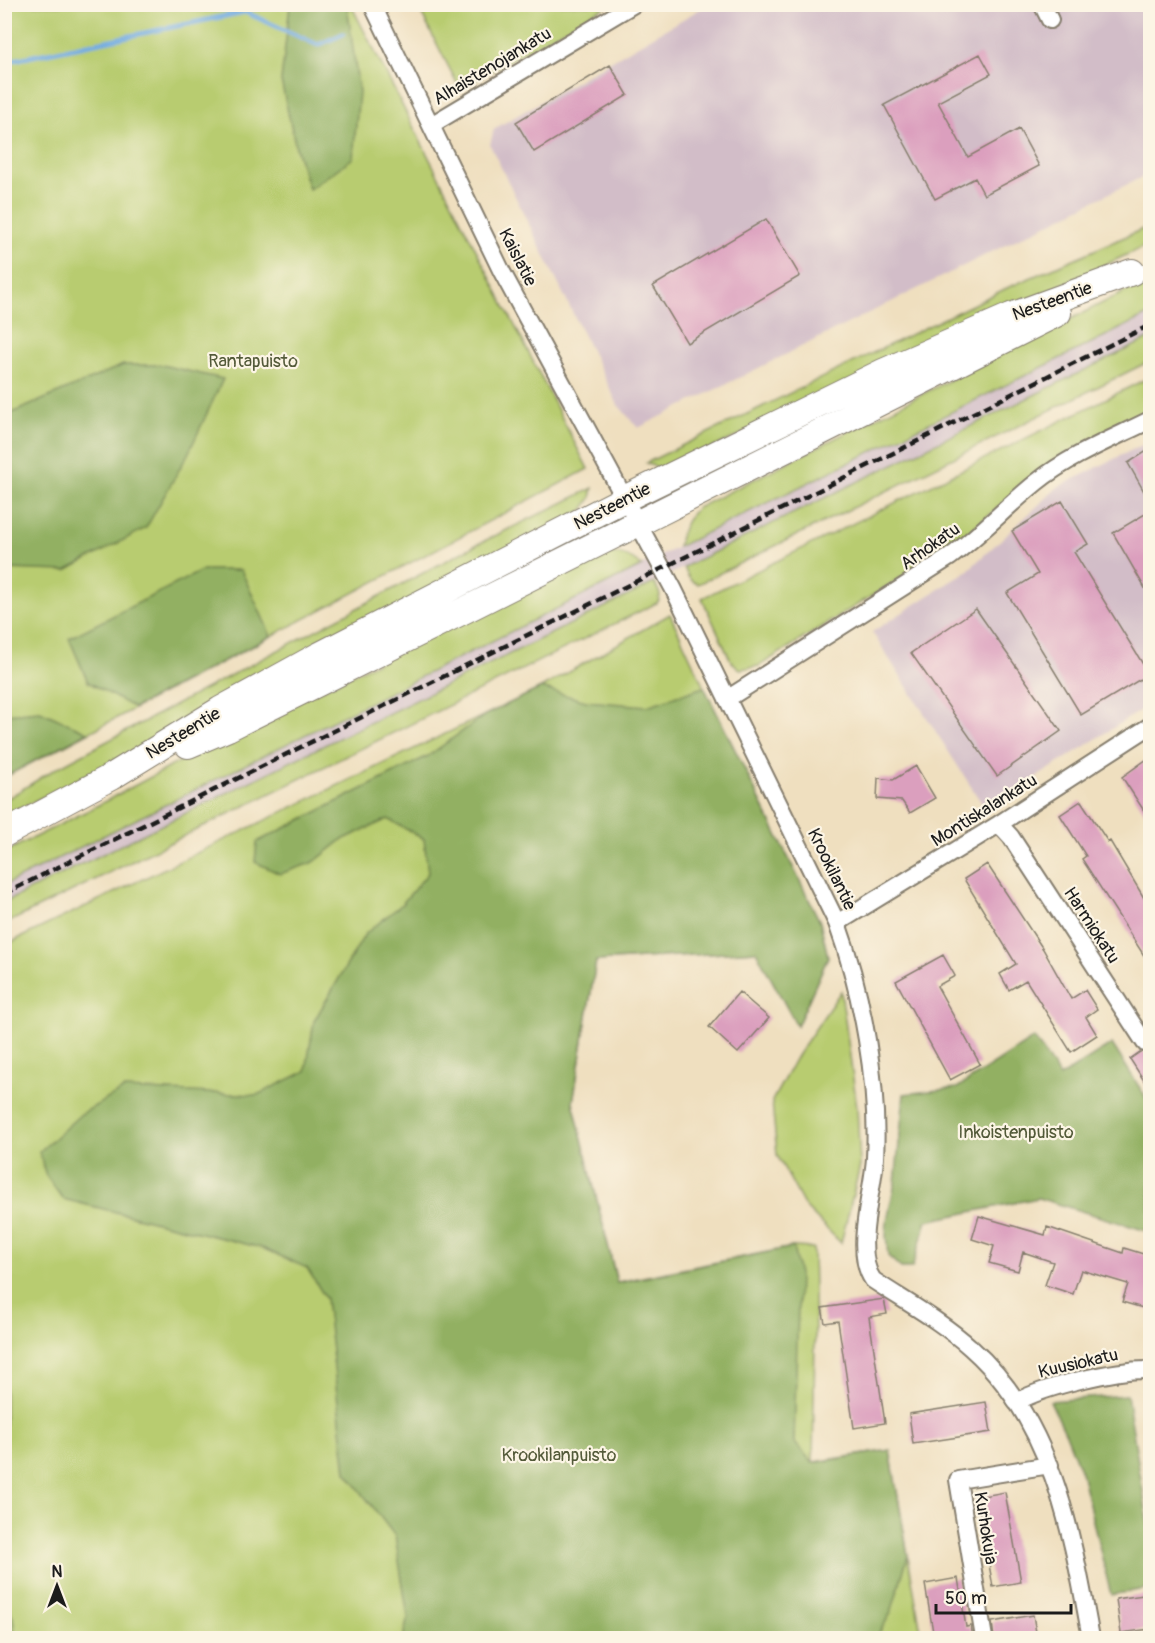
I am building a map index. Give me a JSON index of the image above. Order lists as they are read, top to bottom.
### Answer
{
  "streets": {
    "main road": ["Nesteentie"],
    "street": [
      "Alhaistenojankatu",
      "Kaislatie",
      "Arhokatu",
      "Montiskalankatu",
      "Krookilantie",
      "Harmiokatu",
      "Kuusiokatu",
      "Kurhokuja"
    ]
  },
  "crossings": [
    ["Alhaistenojankatu", "Kaislatie"],
    ["Kaislatie", "Nesteentie"],
    ["Kaislatie", "Krookilantie"],
    ["Nesteentie", "Krookilantie"],
    ["Arhokatu", "Krookilantie"],
    ["Montiskalankatu", "Krookilantie"],
    ["Montiskalankatu", "Harmiokatu"],
    ["Krookilantie", "Kuusiokatu"]
  ],
  "parks": ["Rantapuisto", "Inkoistenpuisto", "Krookilanpuisto"],
  "scale_bar": "50 m",
  "north": "top"
}
